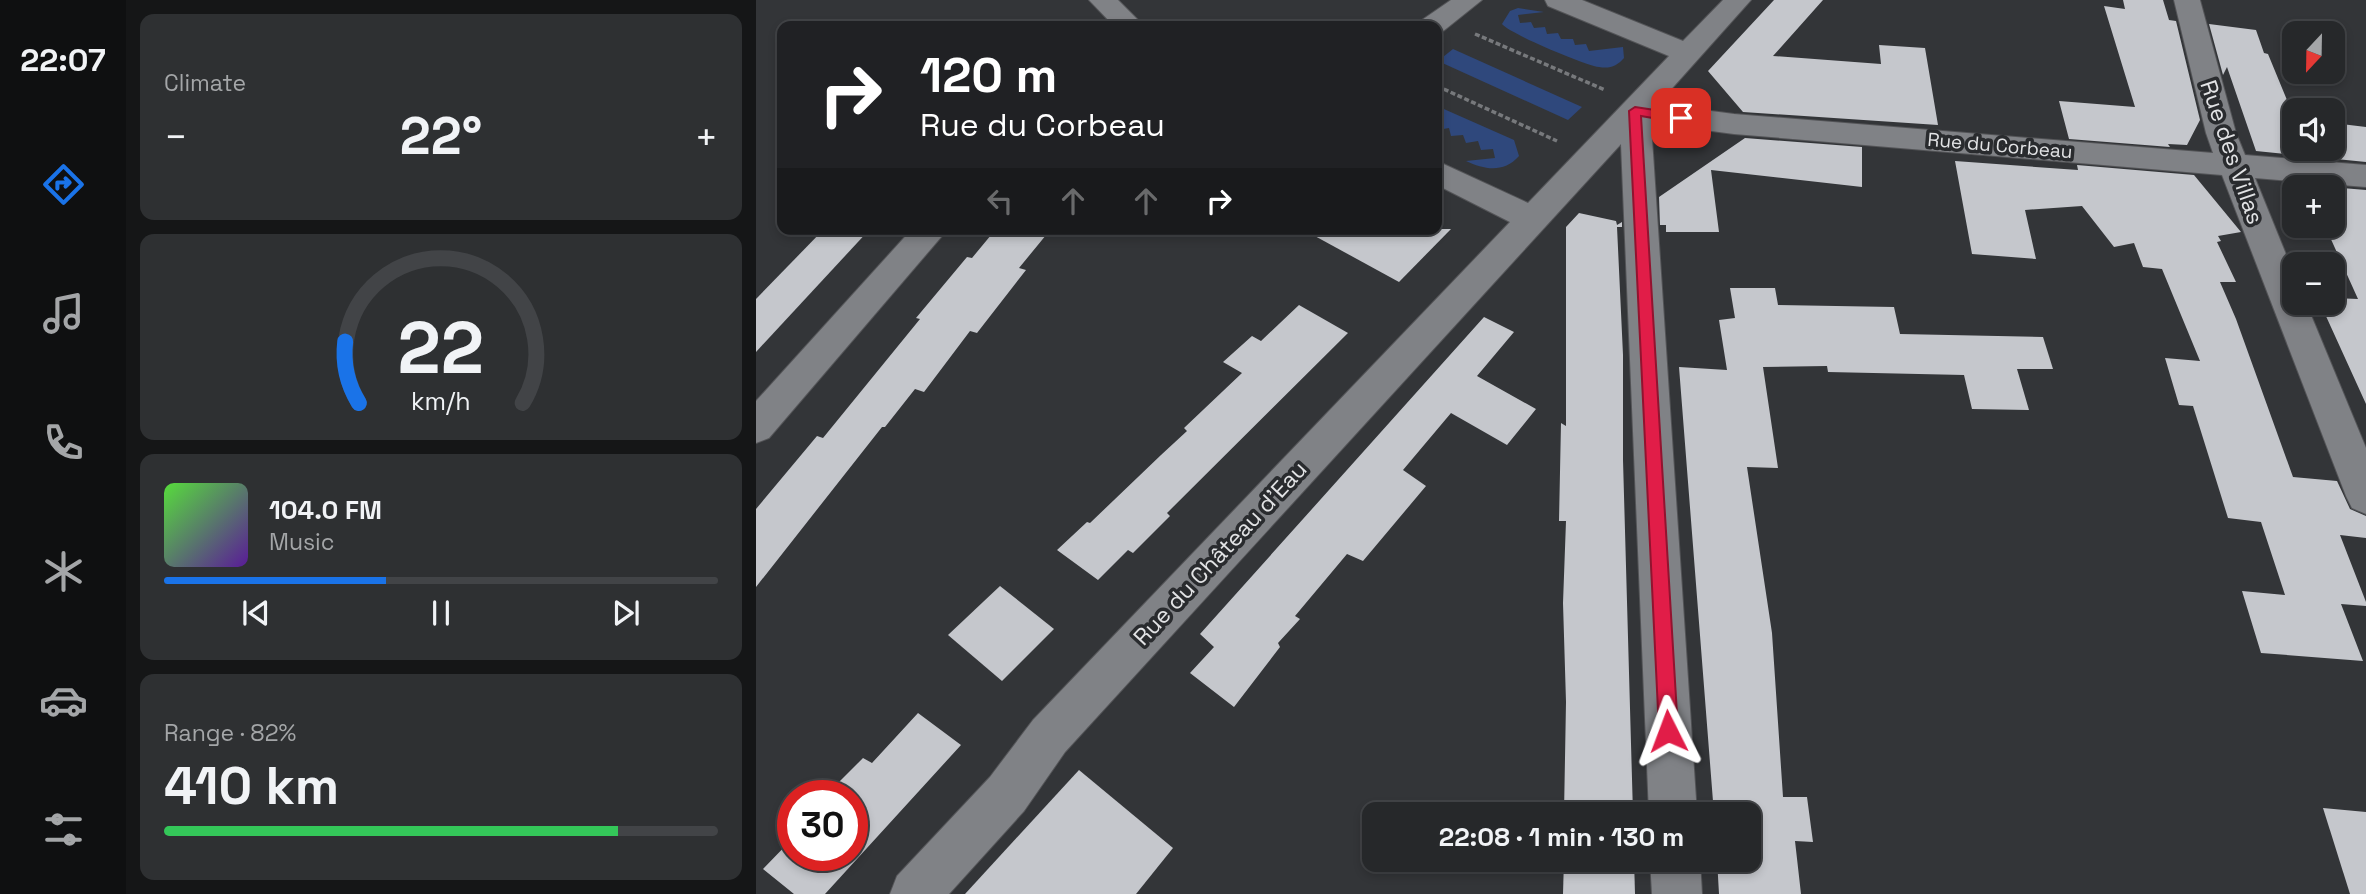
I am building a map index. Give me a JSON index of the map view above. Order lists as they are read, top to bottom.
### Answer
{
  "streets": {
    "street": ["Rue du Corbeau", "Rue des Villas", "Rue du Château d'Eau"]
  },
  "crossings": [
    ["Rue du Corbeau", "Rue des Villas"],
    ["Rue du Corbeau", "Rue du Château d'Eau"]
  ],
  "north": "bottom",
  "page": {
    "tabs": "22:07",
    "tile": [
      "Climate",
      ["Range · 82%", "410 km"]
    ],
    "map_buttons": ["+", "−"],
    "turn": ["120 m", "Rue du Corbeau"],
    "heat": ["−", "22°", "+"],
    "song": ["104.0 FM", "Music"],
    "limit": "30",
    "trip": "22:08 · 1 min · 130 m",
    "gauge": ["22", "km/h"]
  }
}
